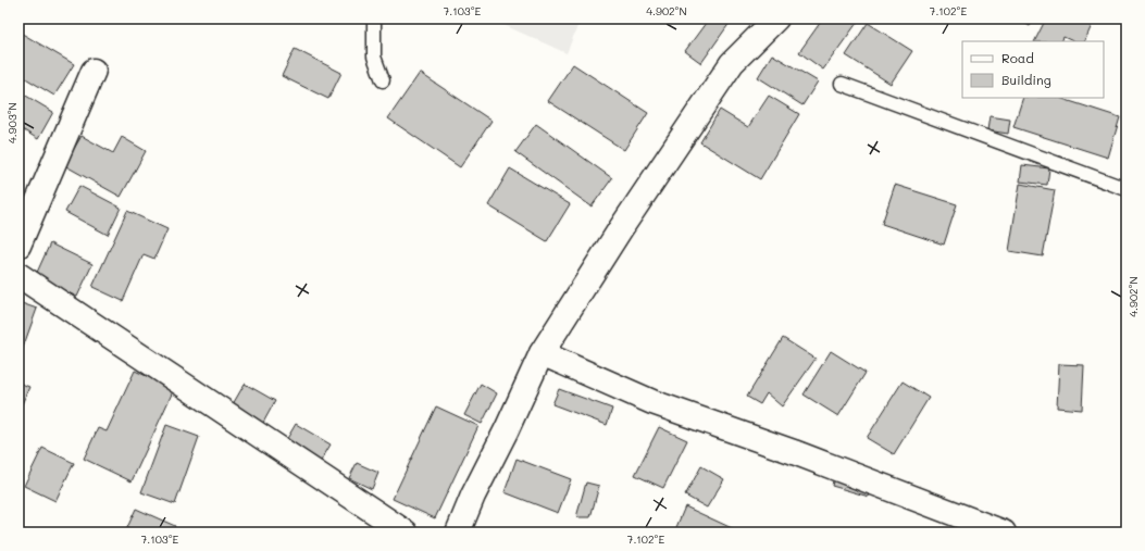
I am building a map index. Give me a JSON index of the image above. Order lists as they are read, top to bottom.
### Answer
{
  "legend": ["Road", "Building"],
  "coordinates": [
    "7.103°E",
    "4.902°N",
    "7.102°E",
    "4.903°N"
  ]
}
